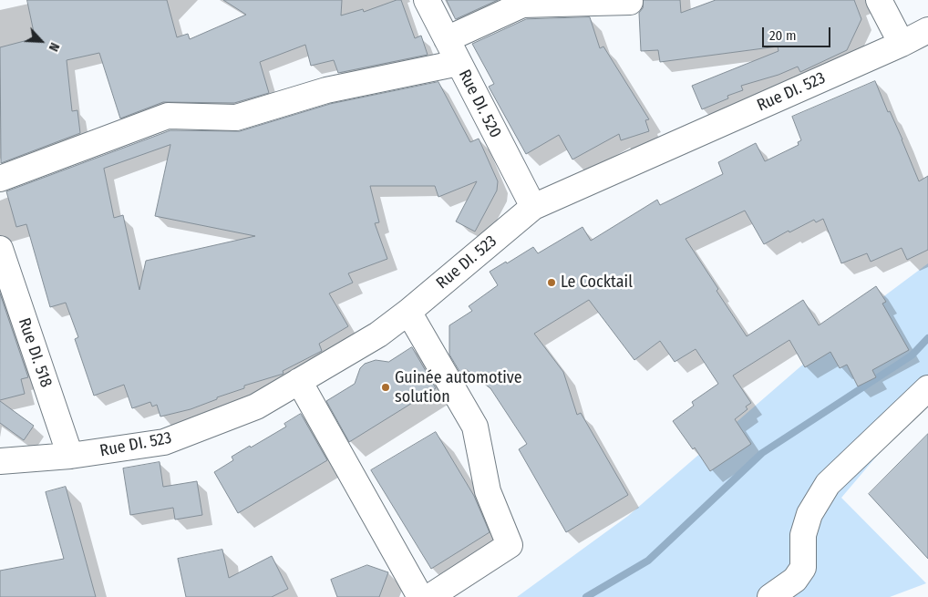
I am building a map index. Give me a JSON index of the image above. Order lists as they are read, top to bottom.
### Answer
{
  "streets": {
    "street": ["Rue DI. 523", "Rue DI. 520", "Rue DI. 518"]
  },
  "crossings": [
    ["Rue DI. 523", "Rue DI. 520"],
    ["Rue DI. 523", "Rue DI. 518"]
  ],
  "places": ["Le Cocktail", "Guinée automotive solution"],
  "scale_bar": "20 m",
  "north": "bottom right"
}
